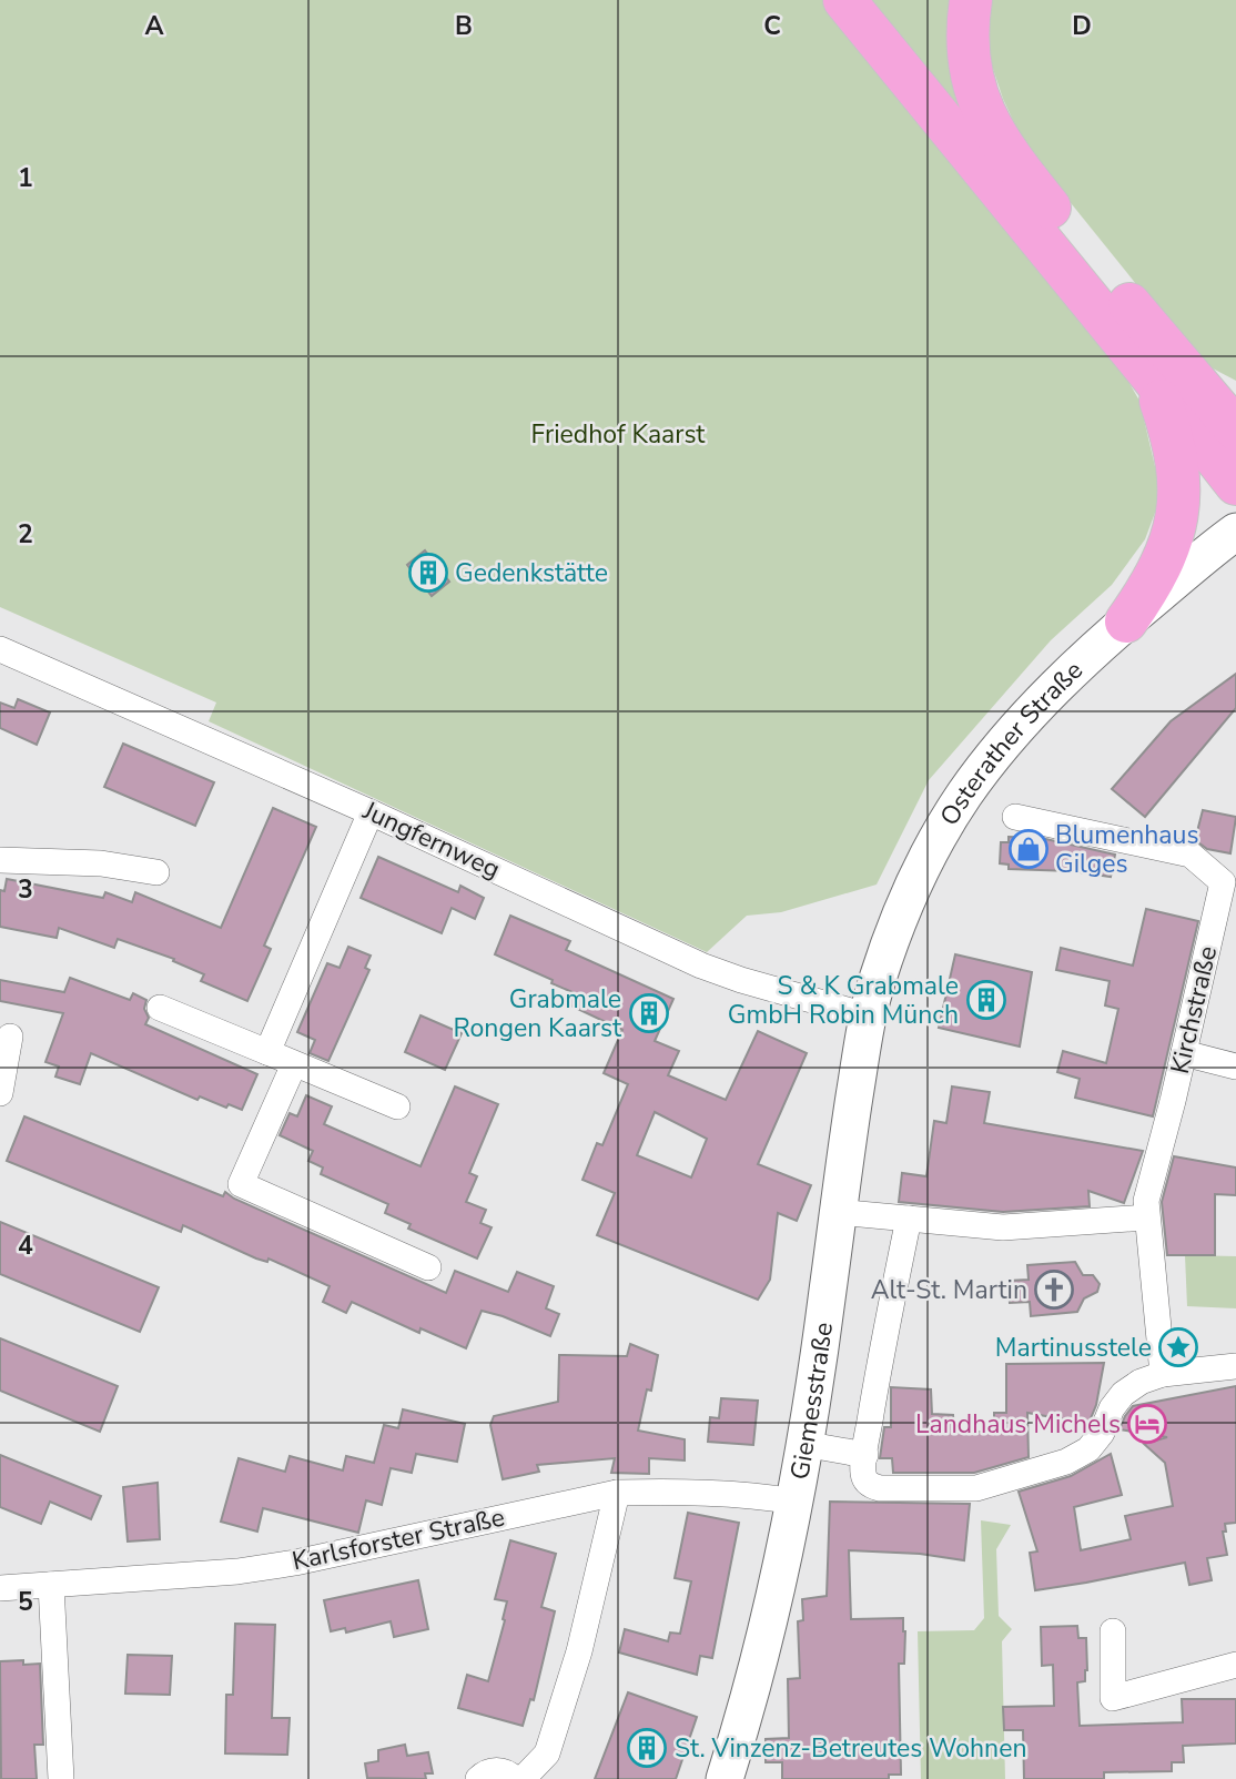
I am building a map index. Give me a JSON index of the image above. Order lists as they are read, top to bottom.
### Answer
{
  "streets": {
    "main road": ["Osterather Straße", "Giemesstraße"],
    "street": ["Jungfernweg", "Kirchstraße", "Karlsforster Straße"]
  },
  "crossings": [
    ["Osterather Straße", "Jungfernweg"],
    ["Osterather Straße", "Giemesstraße"],
    ["Jungfernweg", "Giemesstraße"],
    ["Giemesstraße", "Karlsforster Straße"]
  ],
  "parks": ["Friedhof Kaarst"],
  "places": {
    "building": [
      "Gedenkstätte",
      "S & K Grabmale GmbH Robin Münch",
      "Grabmale Rongen Kaarst",
      "St. Vinzenz-Betreutes Wohnen"
    ],
    "shop": ["Blumenhaus Gilges"],
    "church": ["Alt-St. Martin"],
    "place": ["Martinusstele"],
    "hotel": ["Landhaus Michels"]
  },
  "grid": {
    "columns": [
      "A",
      "B",
      "C",
      "D"
    ],
    "rows": [
      "1",
      "2",
      "3",
      "4",
      "5"
    ]
  }
}
